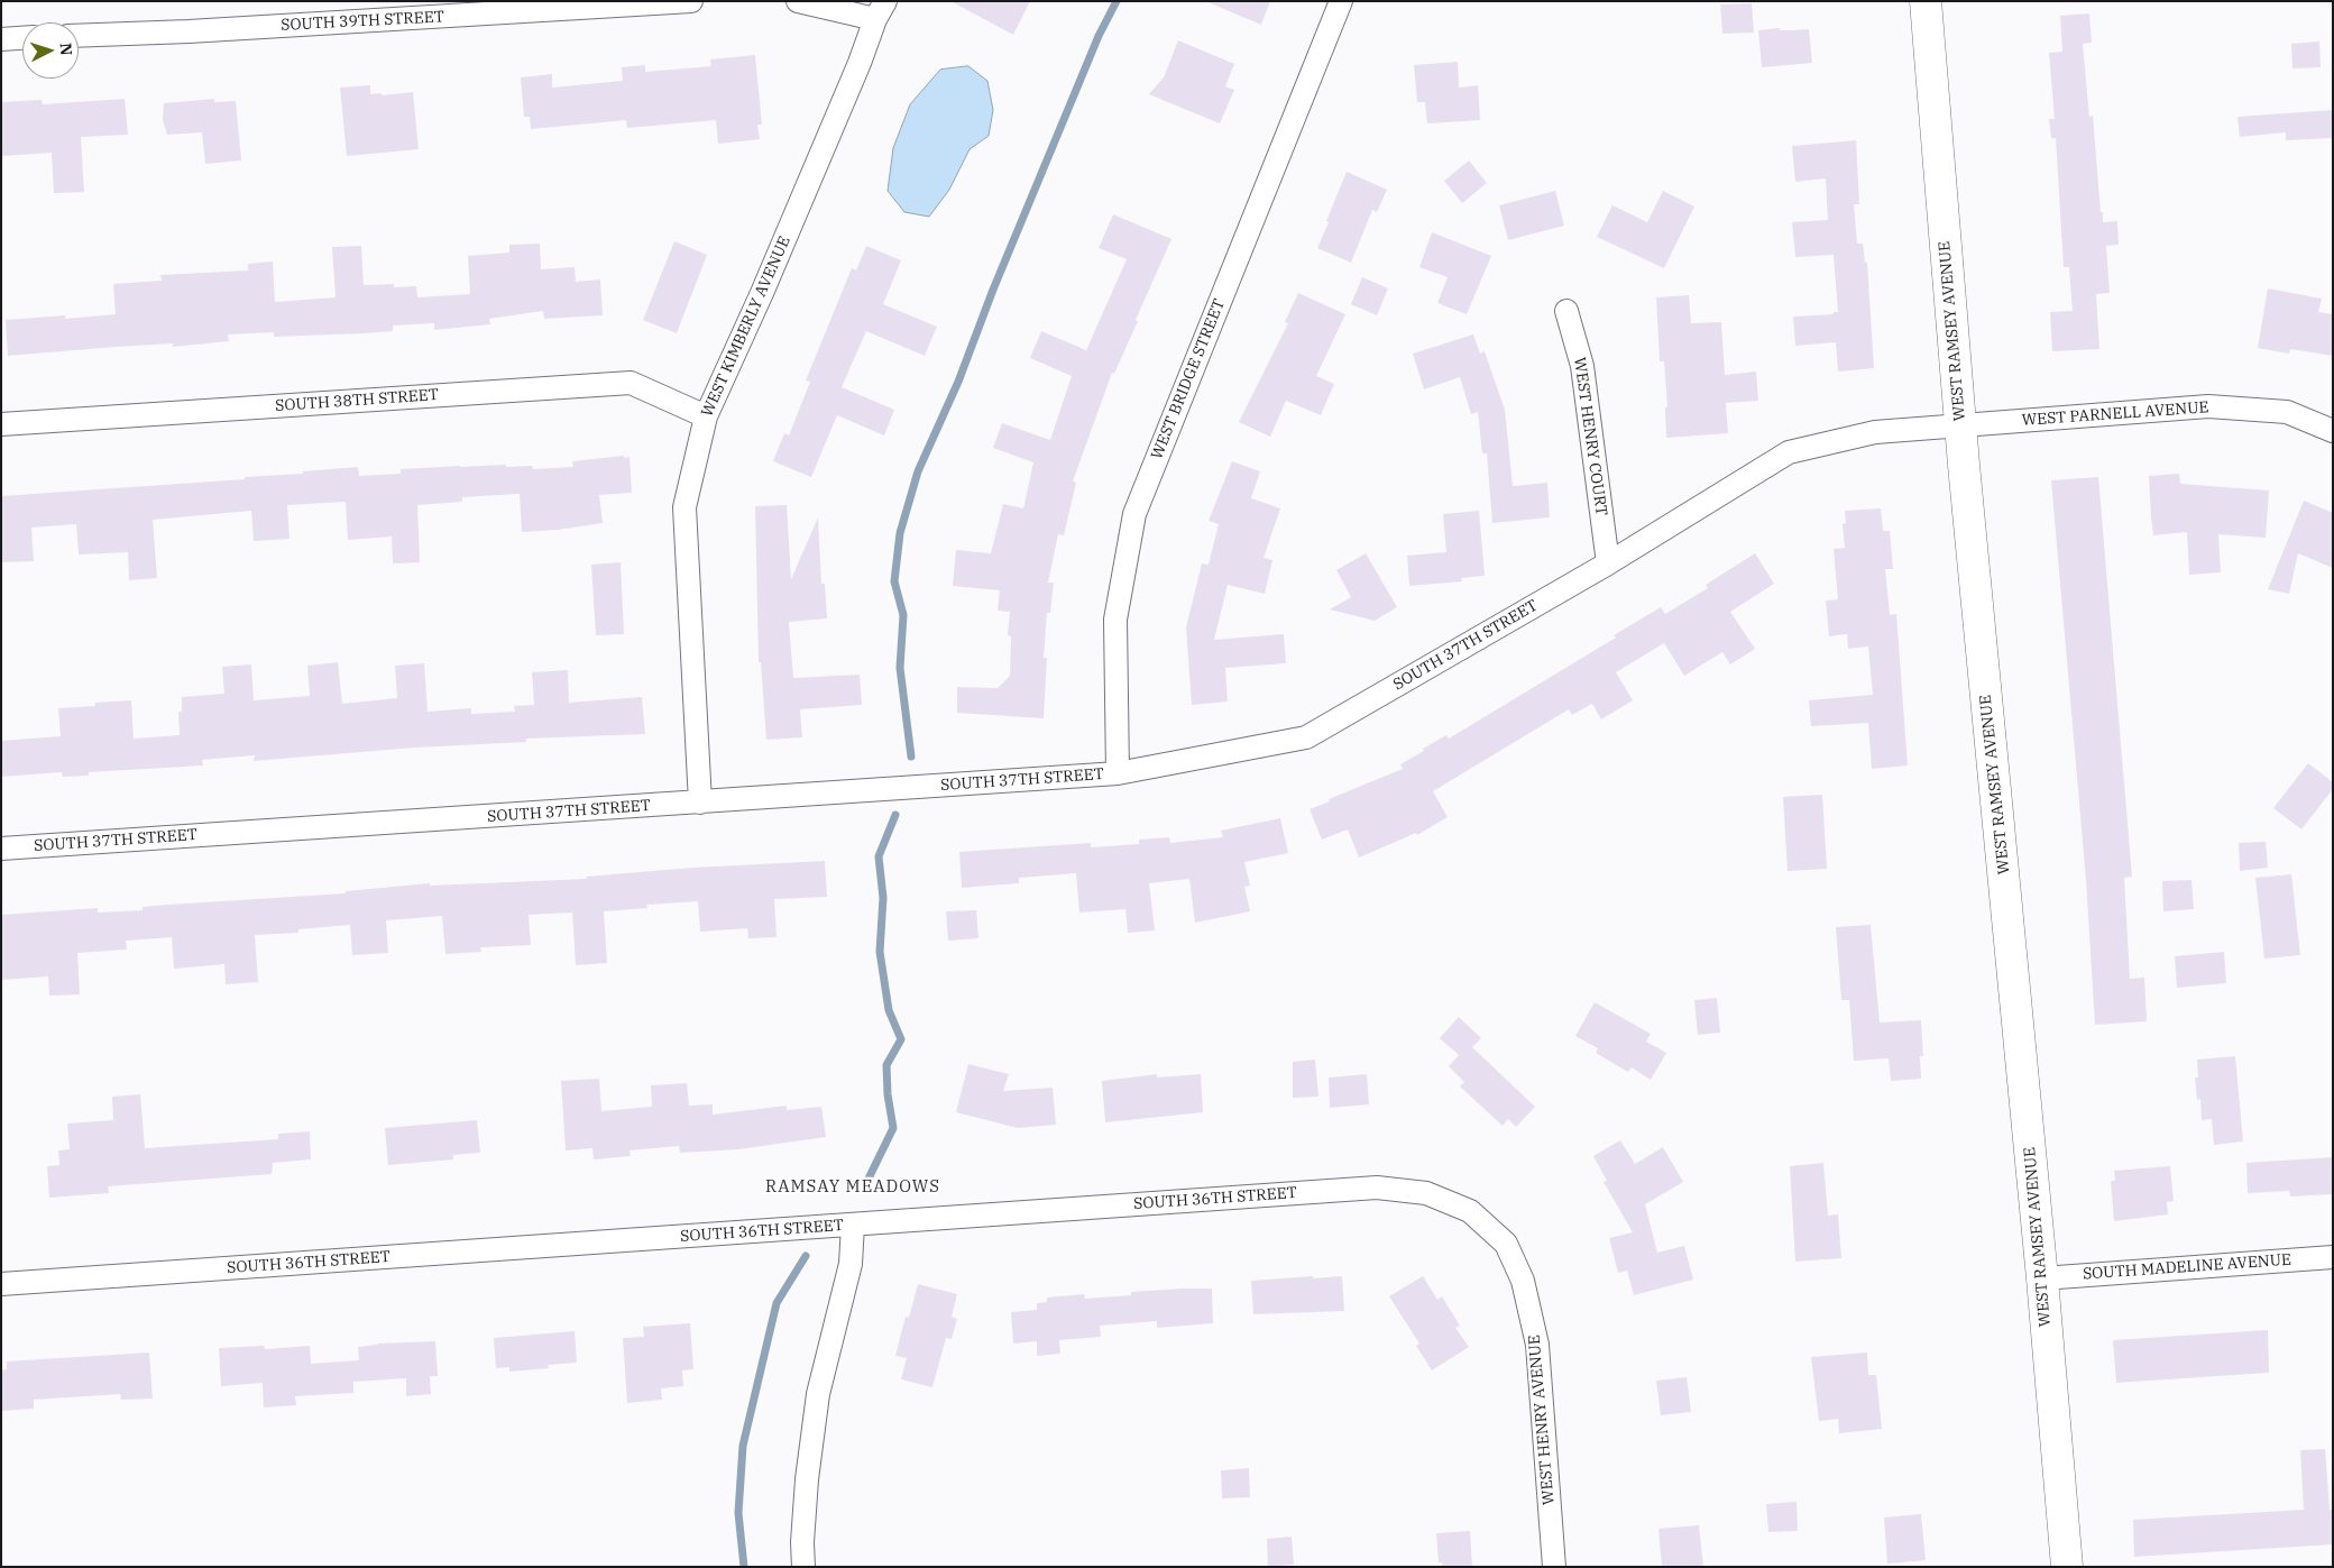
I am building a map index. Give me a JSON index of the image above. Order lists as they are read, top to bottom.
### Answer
{
  "streets": {
    "street": [
      "SOUTH 39TH STREET",
      "WEST KIMBERLY AVENUE",
      "WEST RAMSEY AVENUE",
      "WEST BRIDGE STREET",
      "SOUTH 38TH STREET",
      "WEST PARNELL AVENUE",
      "WEST HENRY COURT",
      "SOUTH 37TH STREET",
      "SOUTH 36TH STREET",
      "SOUTH MADELINE AVENUE",
      "WEST HENRY AVENUE"
    ]
  },
  "crossings": [
    ["WEST KIMBERLY AVENUE", "SOUTH 38TH STREET"],
    ["WEST KIMBERLY AVENUE", "SOUTH 37TH STREET"],
    ["WEST RAMSEY AVENUE", "WEST PARNELL AVENUE"],
    ["WEST RAMSEY AVENUE", "SOUTH 37TH STREET"],
    ["WEST RAMSEY AVENUE", "SOUTH MADELINE AVENUE"],
    ["WEST BRIDGE STREET", "SOUTH 37TH STREET"],
    ["WEST PARNELL AVENUE", "SOUTH 37TH STREET"],
    ["WEST HENRY COURT", "SOUTH 37TH STREET"],
    ["SOUTH 36TH STREET", "WEST HENRY AVENUE"]
  ],
  "districts": ["RAMSAY MEADOWS"],
  "north": "right"
}
